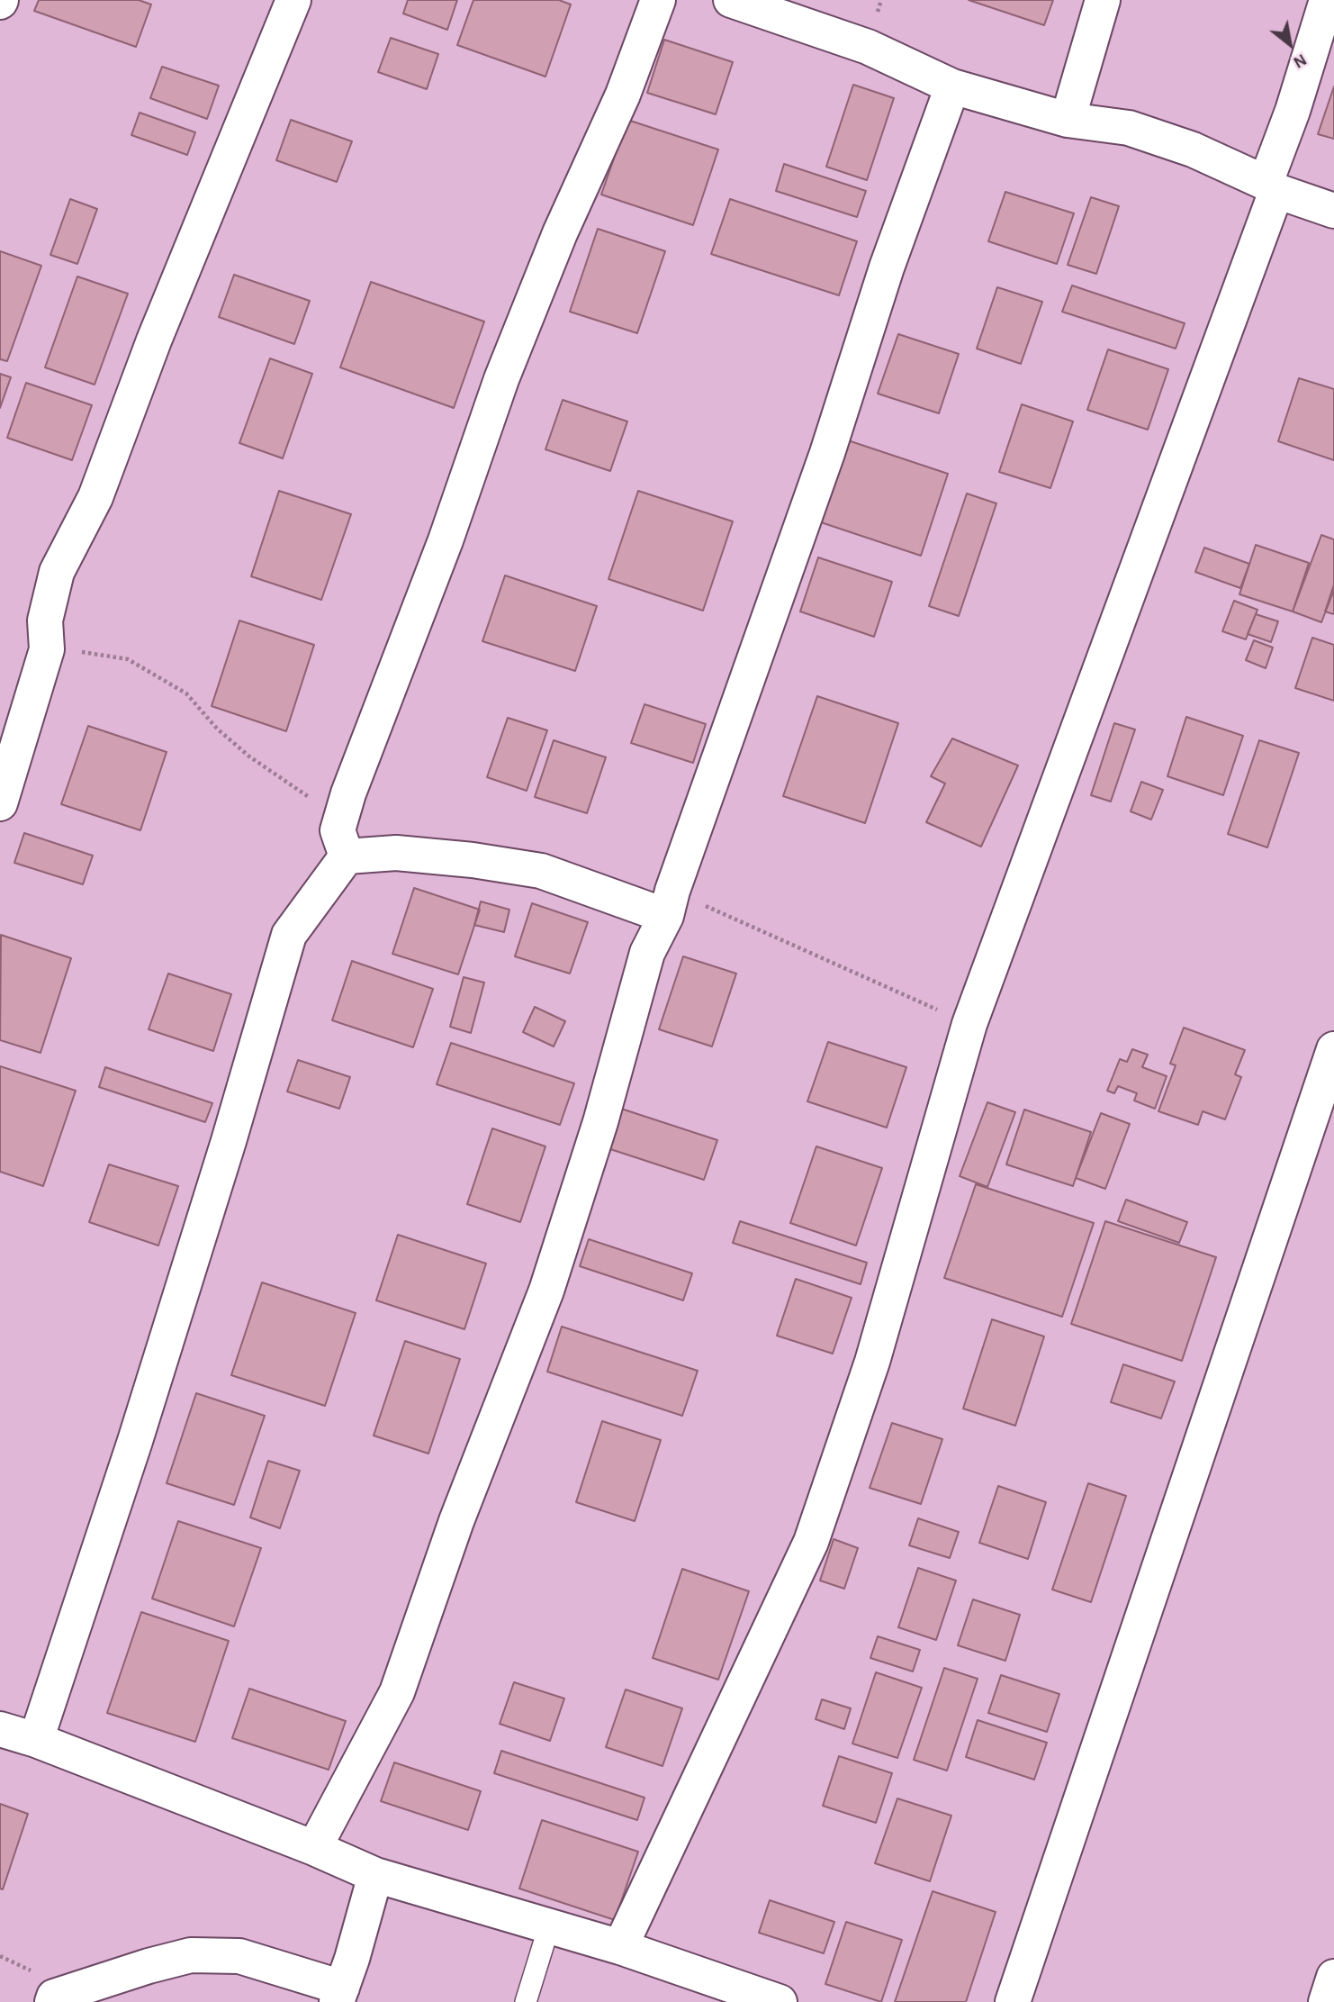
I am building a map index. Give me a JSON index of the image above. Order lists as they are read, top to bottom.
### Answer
{
  "north": "bottom right"
}
